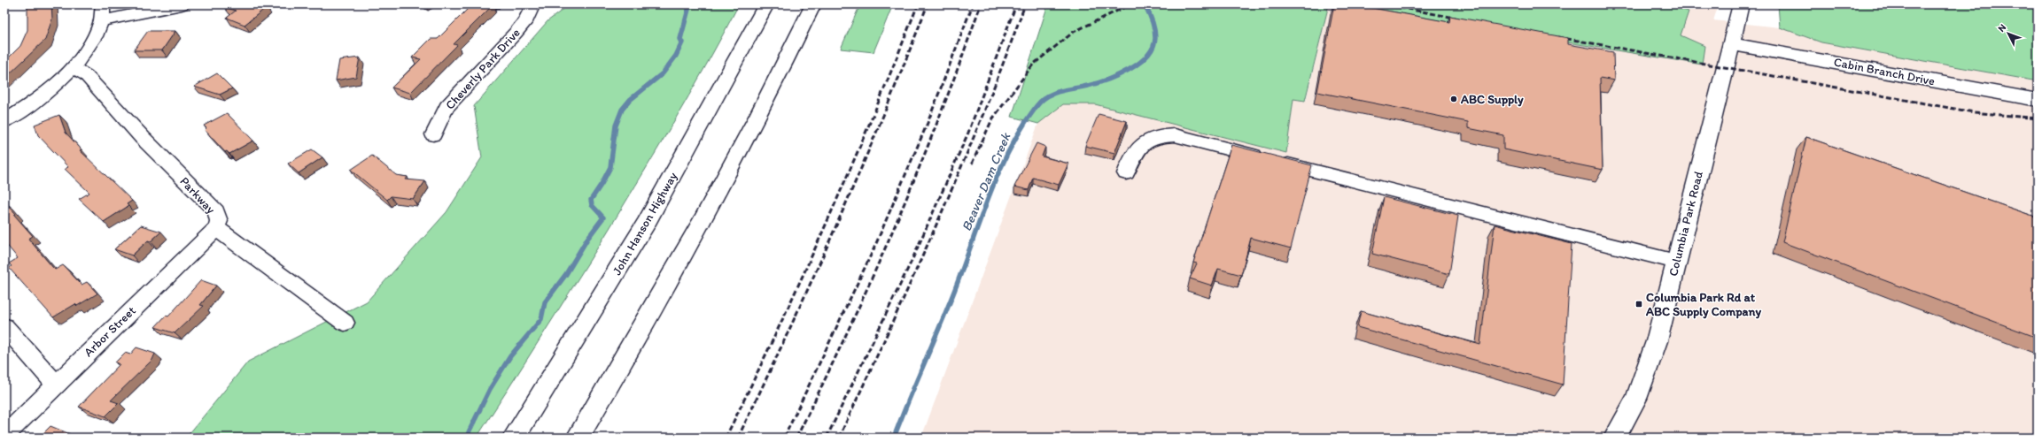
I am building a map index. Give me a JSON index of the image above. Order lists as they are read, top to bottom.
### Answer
{
  "streets": {
    "main road": ["Cabin Branch Drive", "John Hanson Highway", "Columbia Park Road"],
    "street": ["Cheverly Park Drive", "Parkway", "Arbor Street"]
  },
  "crossings": [
    ["Cabin Branch Drive", "Columbia Park Road"],
    ["Parkway", "Arbor Street"]
  ],
  "water": ["Beaver Dam Creek"],
  "places": {
    "other": ["ABC Supply"],
    "transit": ["Columbia Park Rd at ABC Supply Company"]
  },
  "north": "top left"
}
